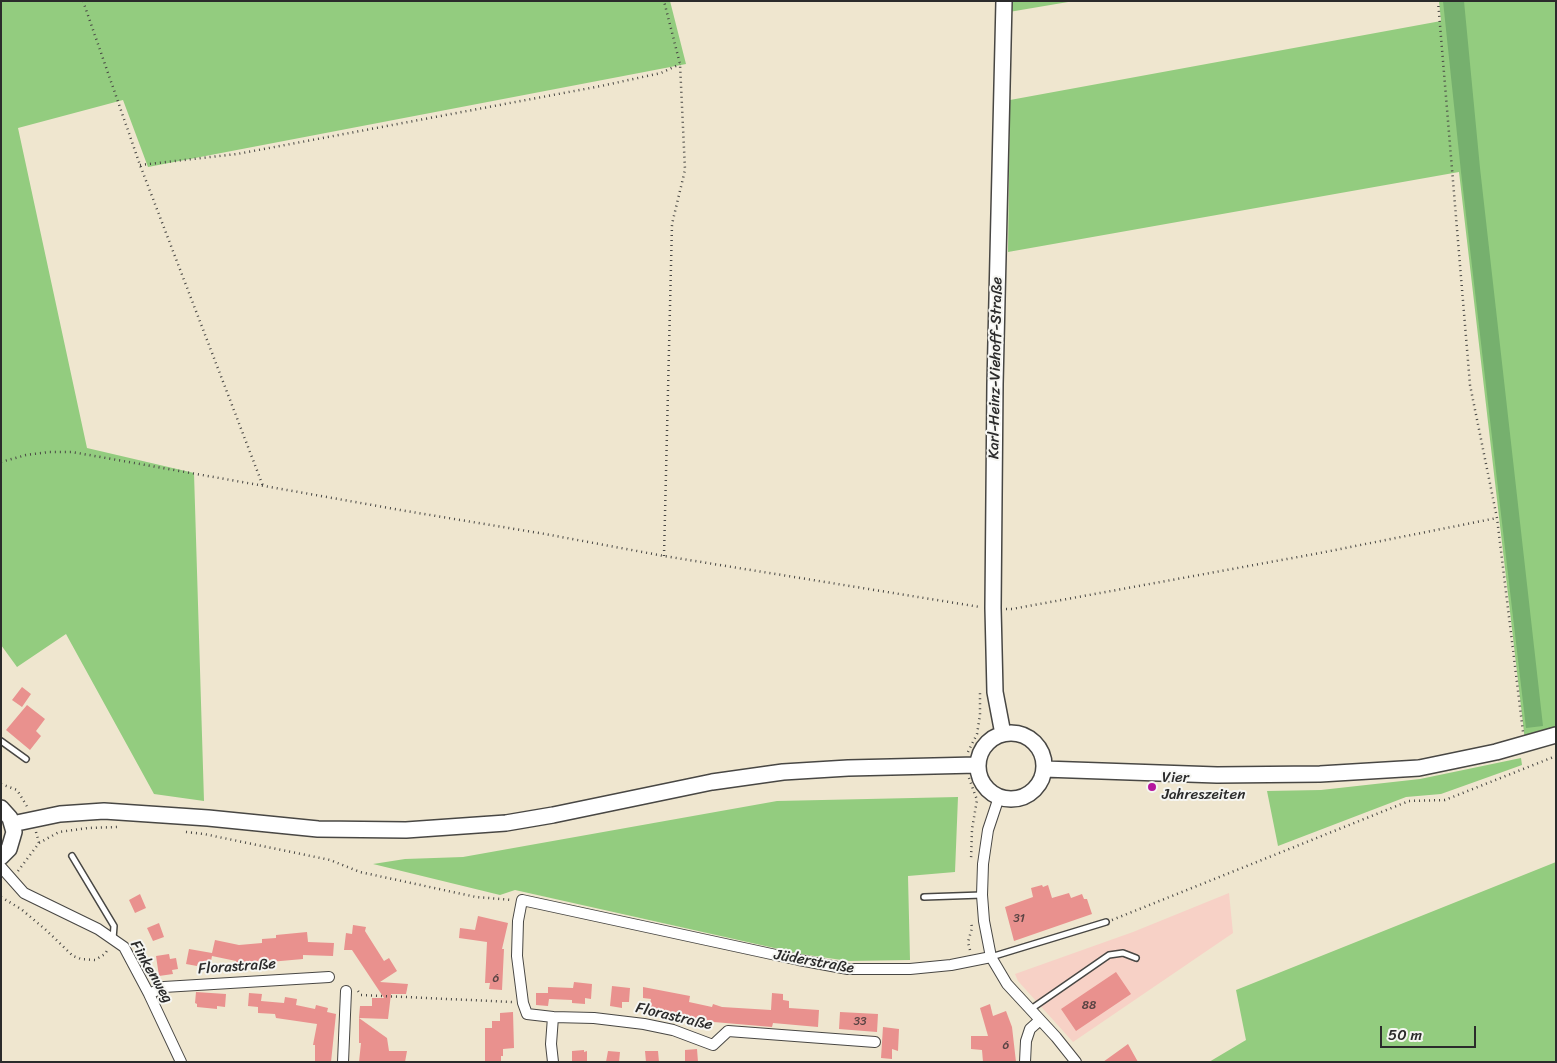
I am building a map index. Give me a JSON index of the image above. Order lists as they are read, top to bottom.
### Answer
{
  "streets": {
    "main road": ["Karl-Heinz-Viehoff-Straße"],
    "street": ["Jüderstraße", "Florastraße", "Finkenweg"]
  },
  "crossings": [
    ["Florastraße", "Finkenweg"]
  ],
  "places": ["Vier Jahreszeiten"],
  "house_numbers": [
    "31",
    "6",
    "88",
    "33",
    "6"
  ],
  "scale_bar": "50 m"
}
